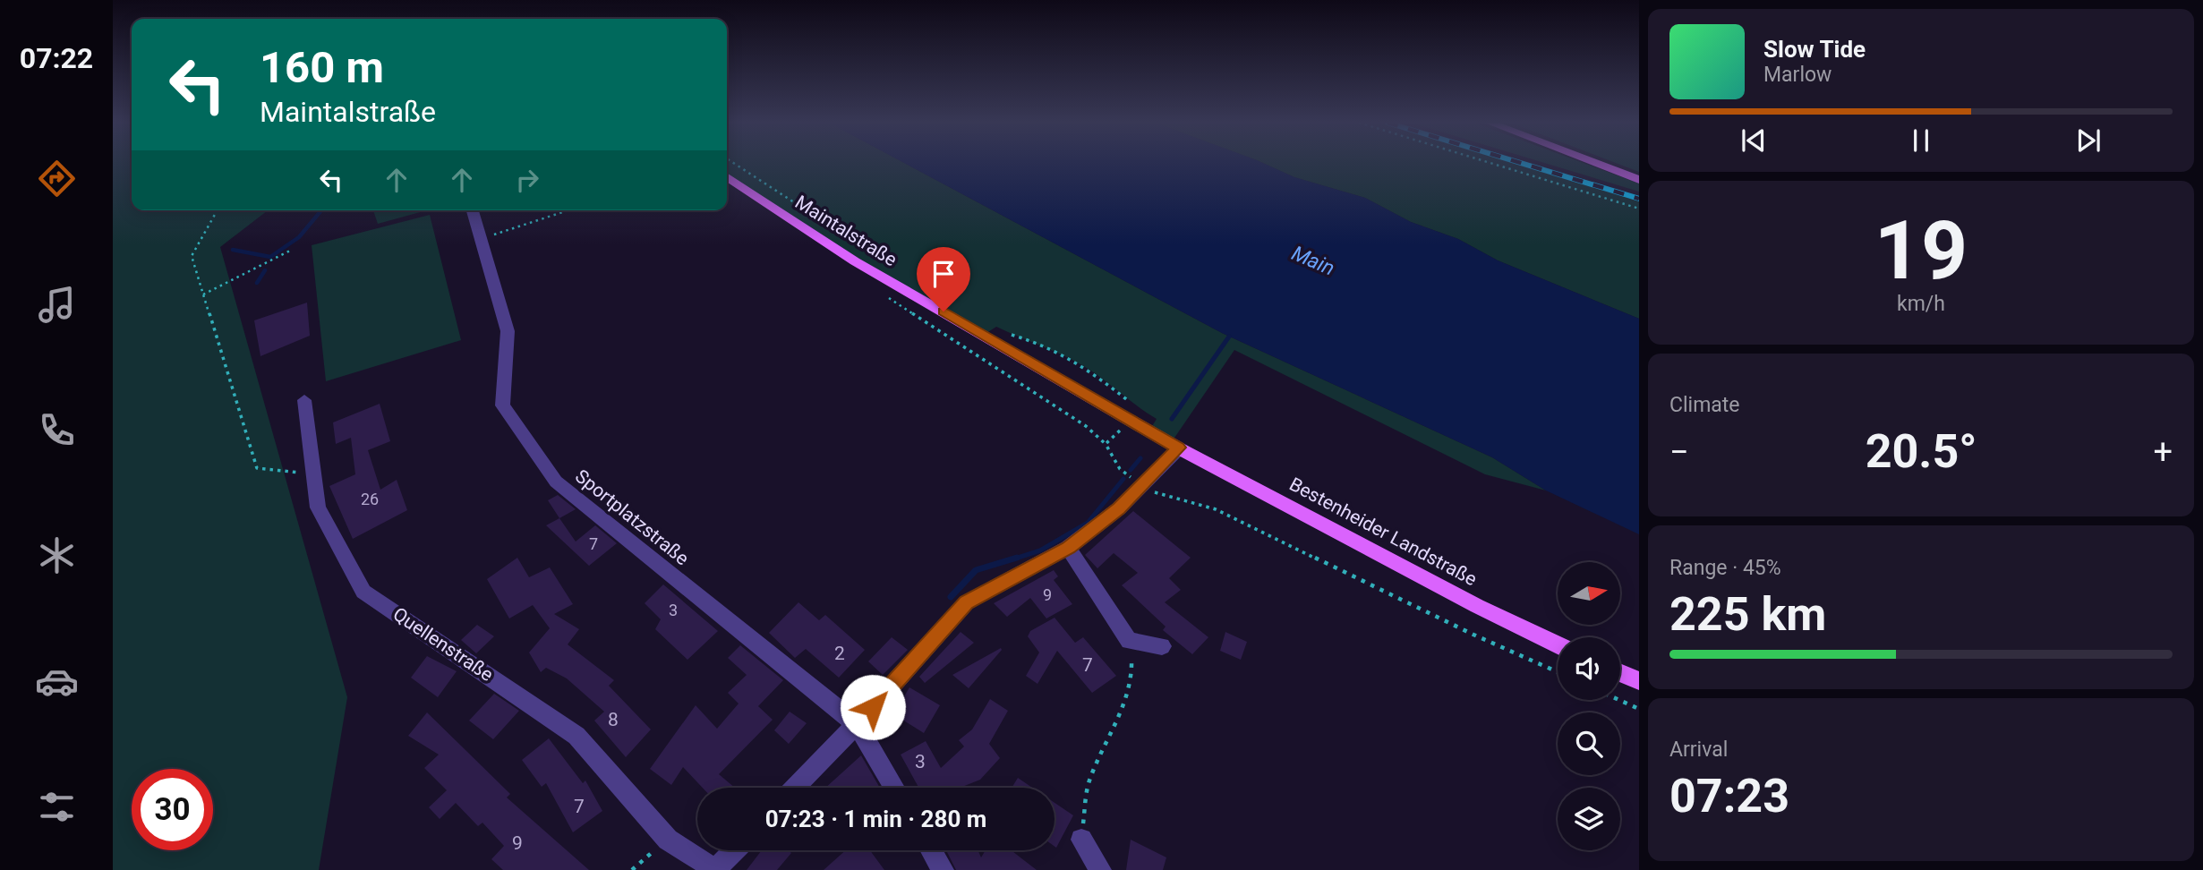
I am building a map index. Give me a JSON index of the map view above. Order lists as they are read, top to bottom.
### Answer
{
  "streets": {
    "main road": ["Maintalstraße", "Bestenheider Landstraße"],
    "street": ["Sportplatzstraße", "Quellenstraße"]
  },
  "crossings": [
    ["Maintalstraße", "Bestenheider Landstraße"]
  ],
  "water": ["Main"],
  "house_numbers": [
    "26",
    "7",
    "9",
    "3",
    "2",
    "7",
    "8",
    "3",
    "7",
    "9"
  ],
  "north": "right",
  "page": {
    "tabs": "07:22",
    "turn": ["160 m", "Maintalstraße"],
    "song": ["Slow Tide", "Marlow"],
    "tile": [
      ["19", "km/h"],
      "Climate",
      ["Range · 45%", "225 km"],
      ["Arrival", "07:23"]
    ],
    "heat": ["−", "20.5°", "+"],
    "limit": "30",
    "trip": "07:23 · 1 min · 280 m"
  }
}
